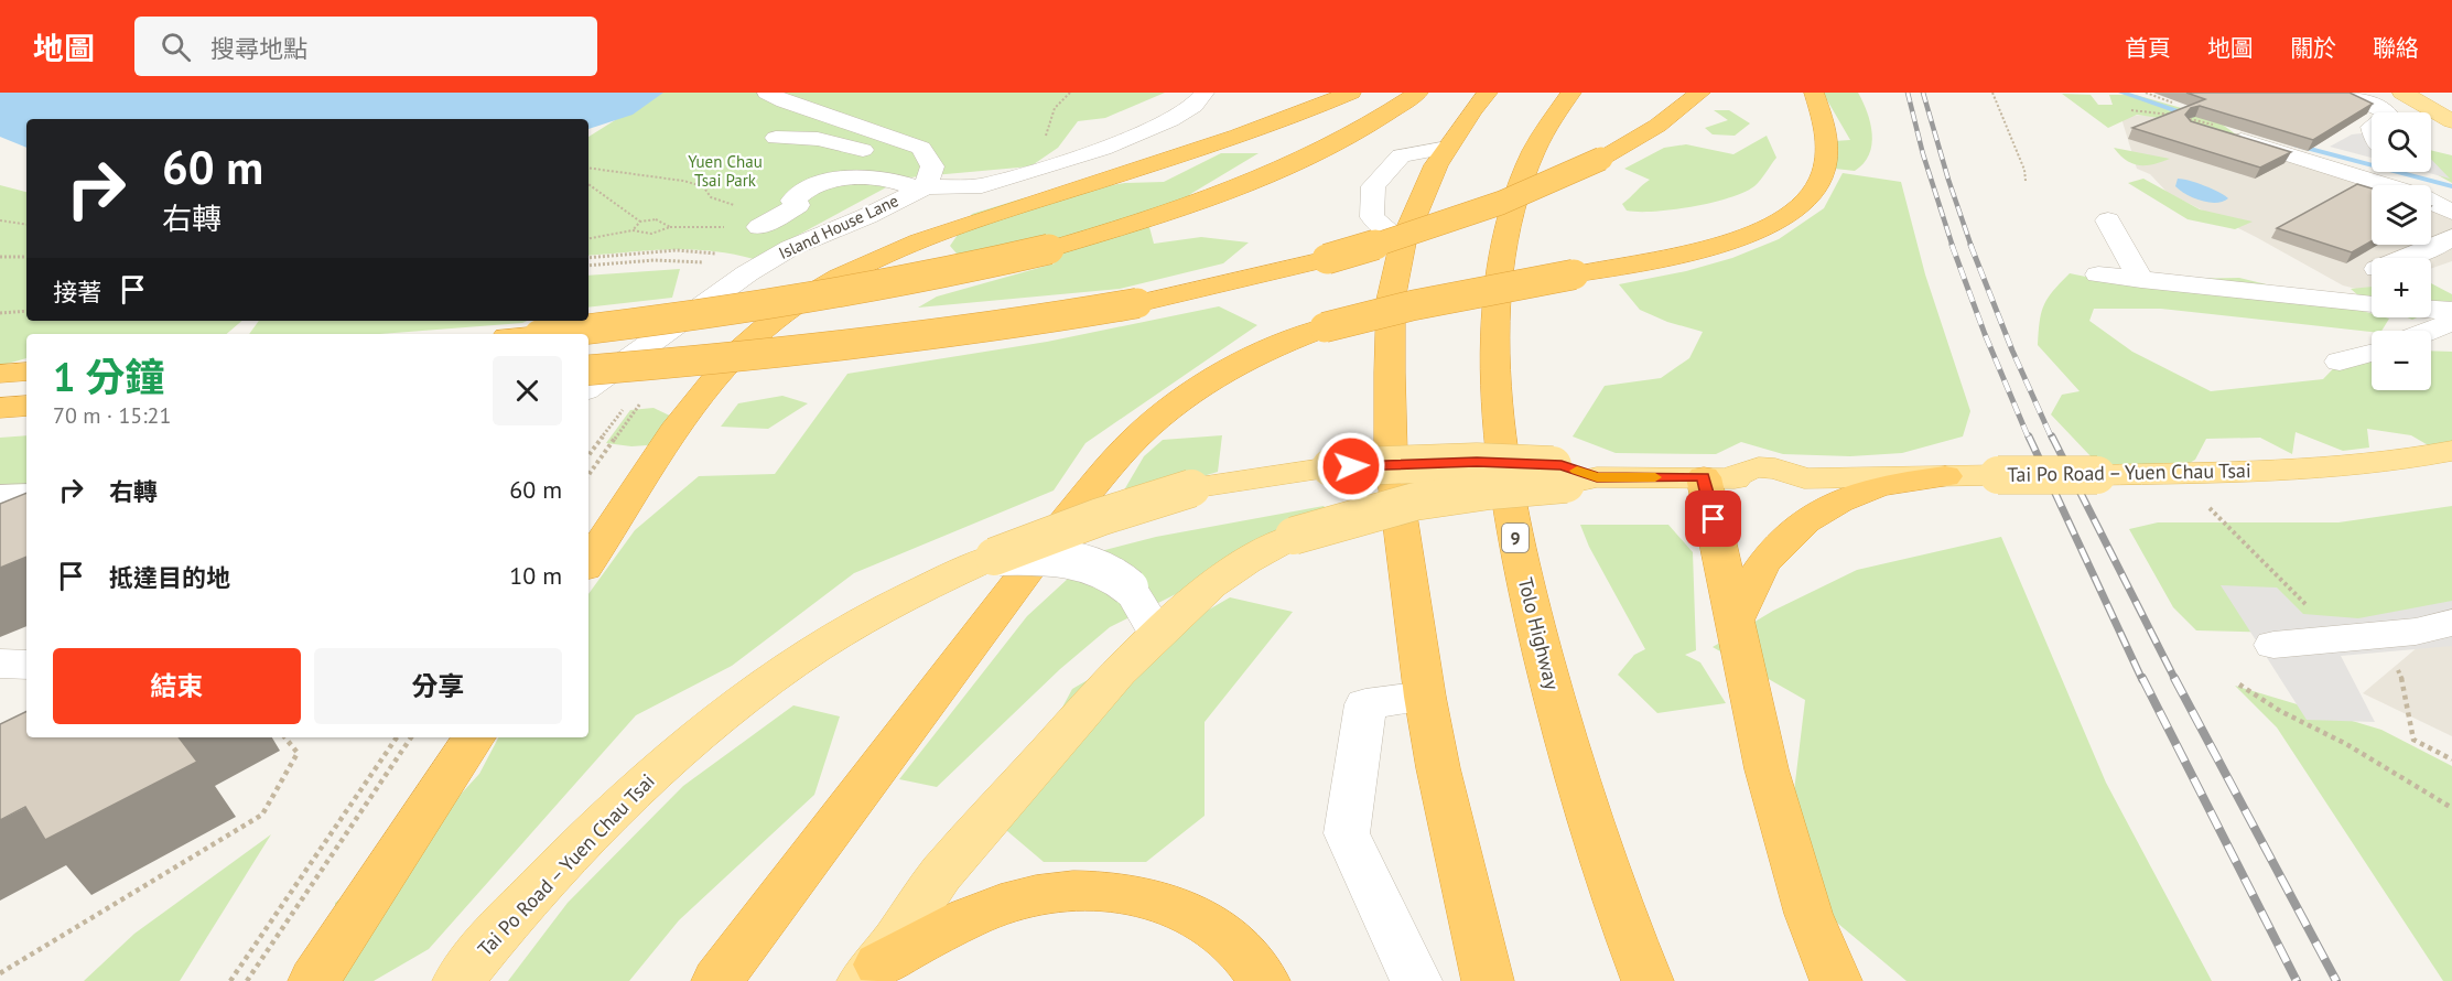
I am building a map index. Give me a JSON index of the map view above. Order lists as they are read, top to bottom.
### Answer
{
  "streets": {
    "highway": ["9", "Tolo Highway"],
    "main road": ["Tai Po Road – Yuen Chau Tsai"],
    "street": ["Island House Lane"]
  },
  "parks": ["Yuen Chau Tsai Park"],
  "page": {
    "header": "地圖",
    "search": "搜尋地點",
    "nav": [
      "首頁",
      "地圖",
      "關於",
      "聯絡"
    ],
    "map_buttons": ["+", "−"],
    "turn": ["60 m", "右轉"],
    "then": "接著",
    "heading": ["1 分鐘", "70 m · 15:21"],
    "list": [
      {
        "name": "右轉",
        "value": "60 m"
      },
      {
        "name": "抵達目的地",
        "value": "10 m"
      }
    ],
    "buttons": ["結束", "分享"]
  }
}
